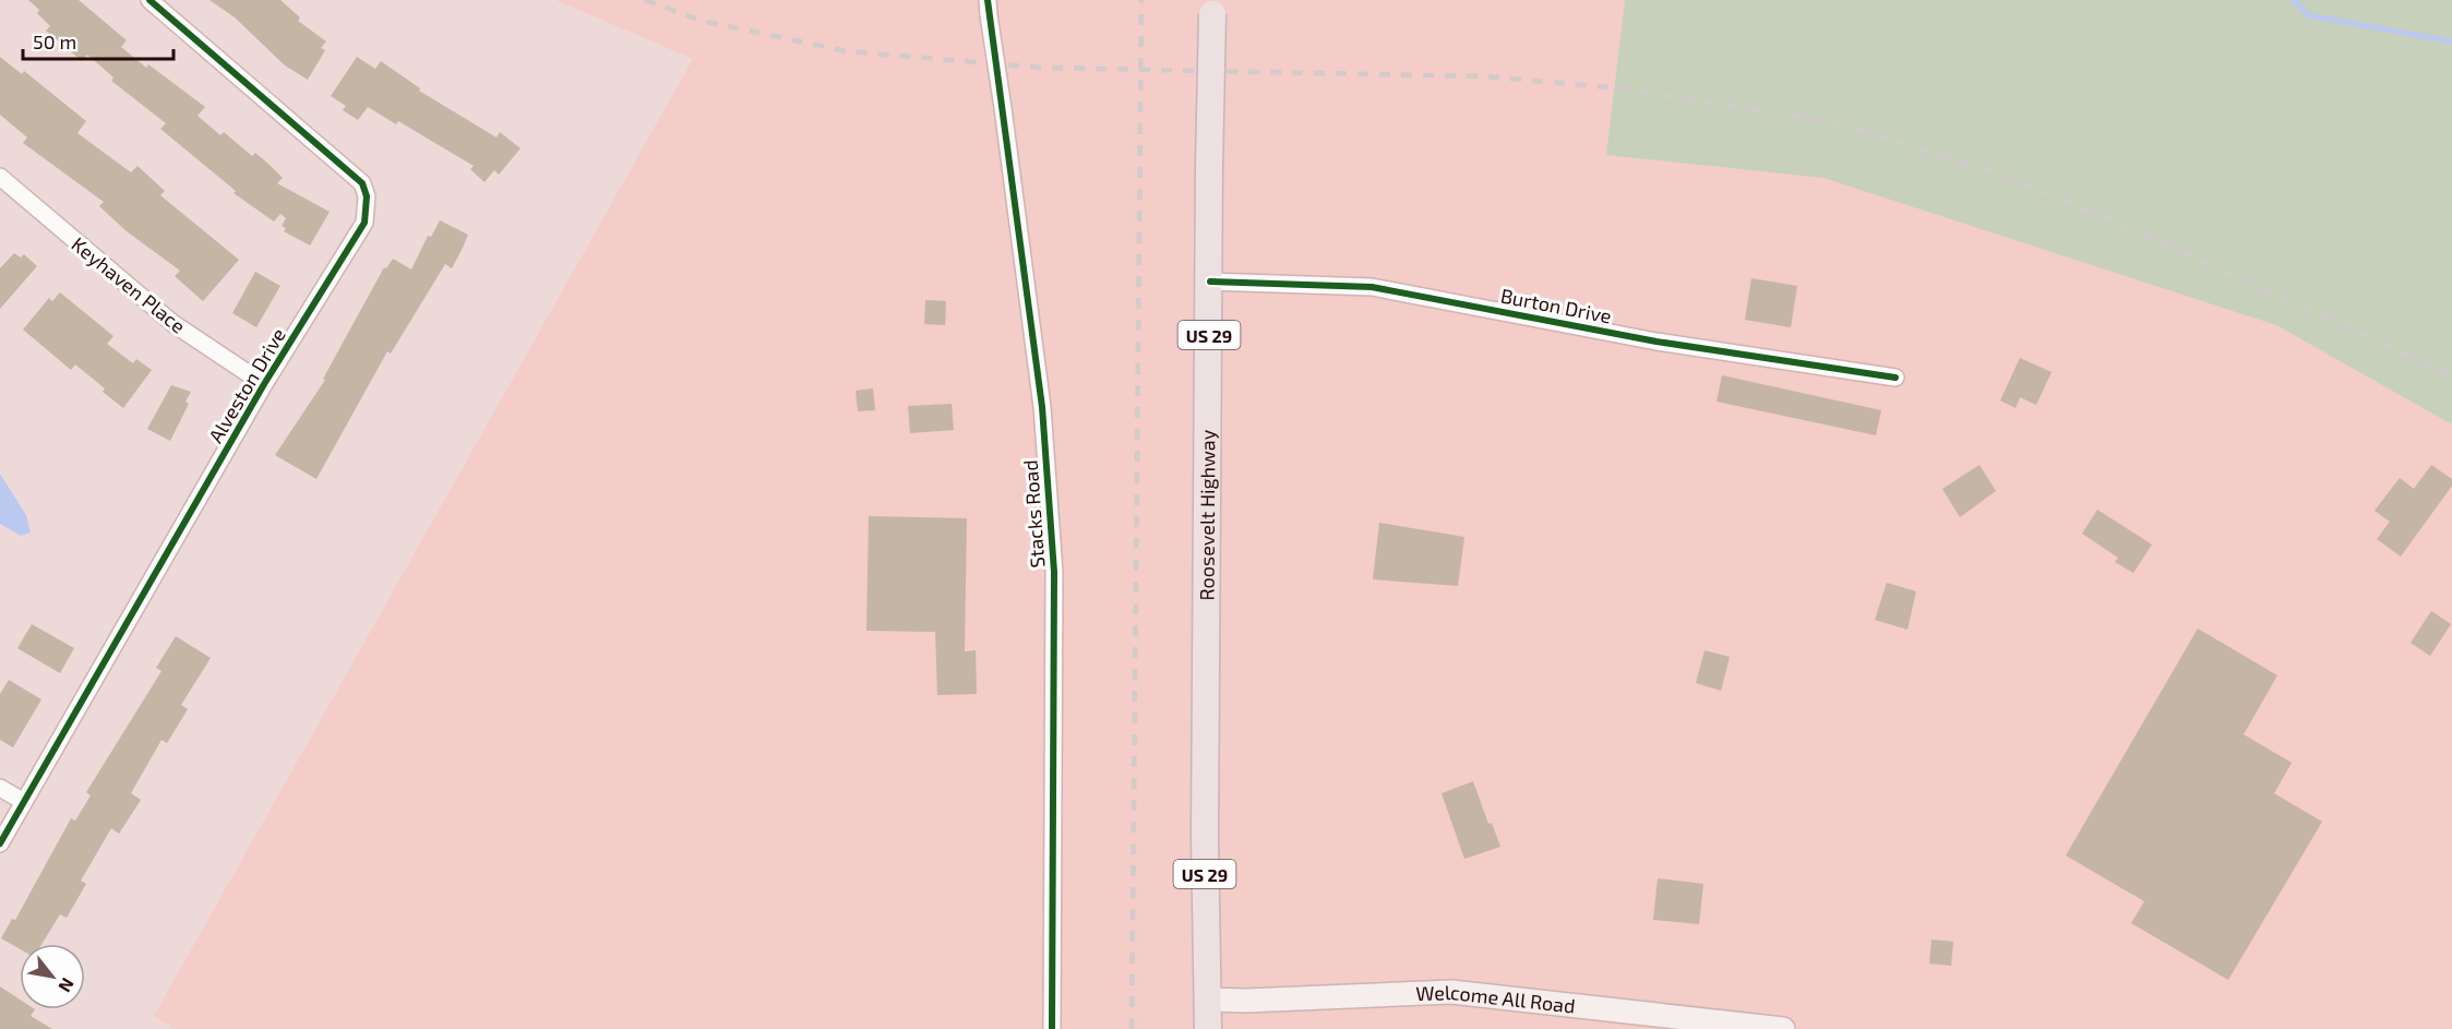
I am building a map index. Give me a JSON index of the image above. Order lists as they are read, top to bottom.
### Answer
{
  "streets": {
    "main road": ["US 29", "Roosevelt Highway"],
    "street": [
      "Keyhaven Place",
      "Burton Drive",
      "Alveston Drive",
      "Stacks Road",
      "Welcome All Road"
    ]
  },
  "crossings": [
    ["Keyhaven Place", "Alveston Drive"],
    ["Burton Drive", "Roosevelt Highway"],
    ["Roosevelt Highway", "Welcome All Road"]
  ],
  "scale_bar": "50 m",
  "north": "bottom right"
}
